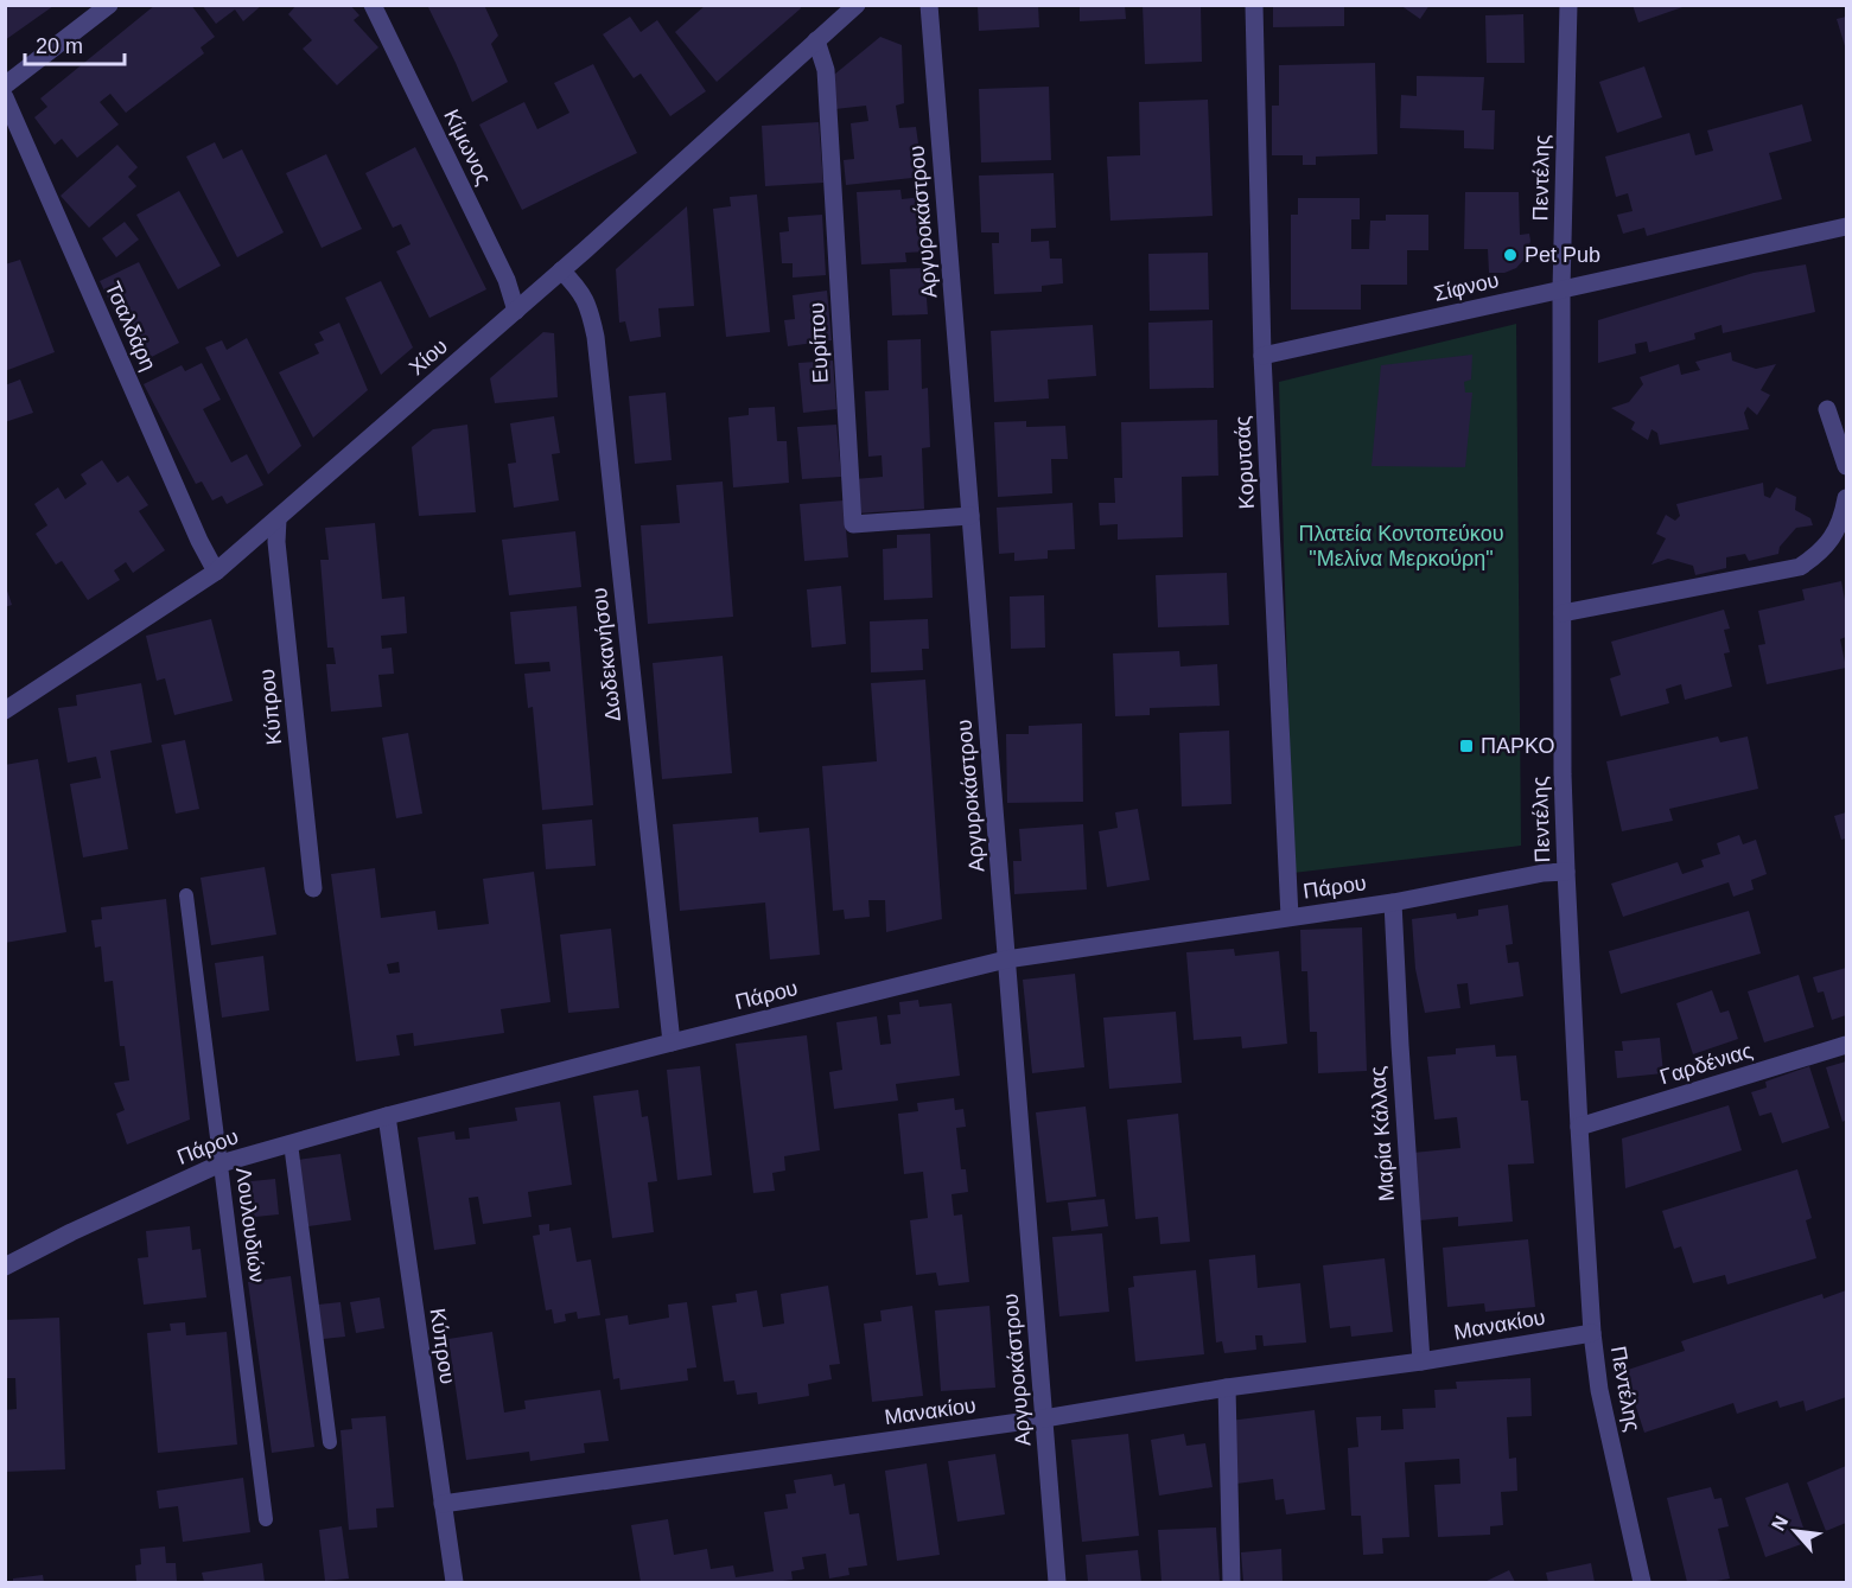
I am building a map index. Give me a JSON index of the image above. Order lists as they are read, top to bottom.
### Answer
{
  "streets": {
    "street": [
      "Κίμωνος",
      "Πεντέλης",
      "Αργυροκάστρου",
      "Σίφνου",
      "Τσαλδάρη",
      "Ευρίπου",
      "Χίου",
      "Κορυτσάς",
      "Δωδεκανήσου",
      "Κύπρου",
      "Πάρου",
      "Γαρδένιας",
      "Μαρία Κάλλας",
      "Μανακίου"
    ],
    "lane": ["Λουλουδιών"]
  },
  "crossings": [
    ["Κίμωνος", "Χίου"],
    ["Πεντέλης", "Σίφνου"],
    ["Πεντέλης", "Πάρου"],
    ["Πεντέλης", "Γαρδένιας"],
    ["Πεντέλης", "Μανακίου"],
    ["Αργυροκάστρου", "Ευρίπου"],
    ["Αργυροκάστρου", "Πάρου"],
    ["Αργυροκάστρου", "Μανακίου"],
    ["Σίφνου", "Κορυτσάς"],
    ["Τσαλδάρη", "Χίου"],
    ["Ευρίπου", "Χίου"],
    ["Χίου", "Δωδεκανήσου"],
    ["Χίου", "Κύπρου"],
    ["Κορυτσάς", "Πάρου"],
    ["Δωδεκανήσου", "Πάρου"],
    ["Κύπρου", "Πάρου"],
    ["Κύπρου", "Μανακίου"],
    ["Πάρου", "Μαρία Κάλλας"],
    ["Πάρου", "Λουλουδιών"],
    ["Μαρία Κάλλας", "Μανακίου"]
  ],
  "parks": ["Πλατεία Κοντοπεύκου \"Μελίνα Μερκούρη\""],
  "places": {
    "other": ["Pet Pub"],
    "transit": ["ΠΑΡΚΟ"]
  },
  "scale_bar": "20 m",
  "north": "top left"
}
